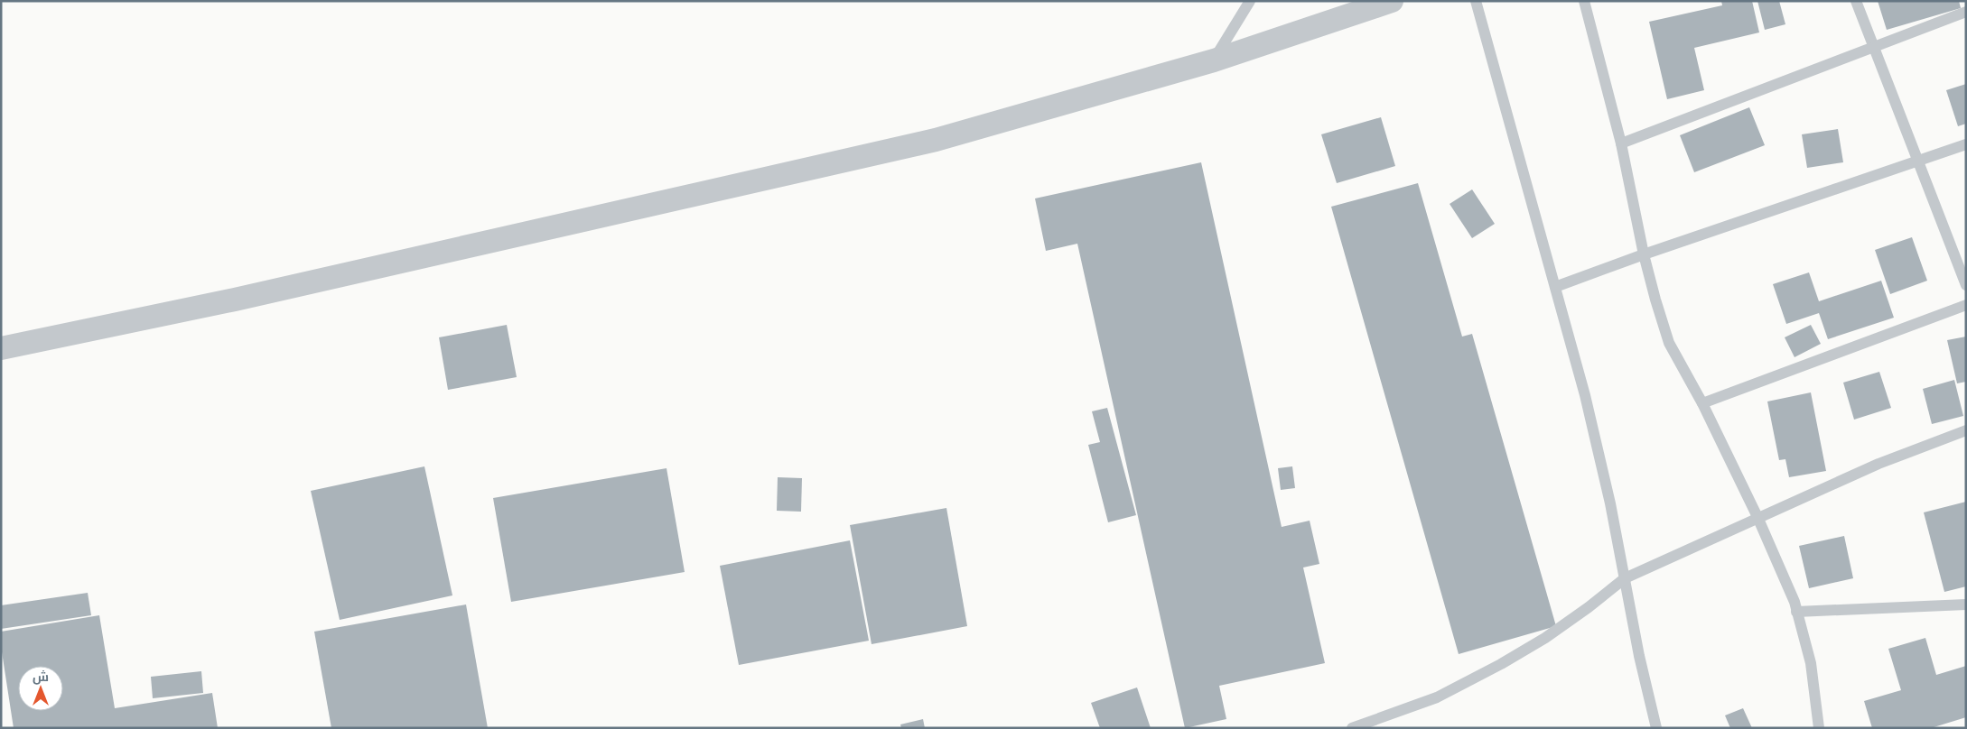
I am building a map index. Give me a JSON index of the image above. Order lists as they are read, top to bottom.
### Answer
{
  "north": "top"
}
